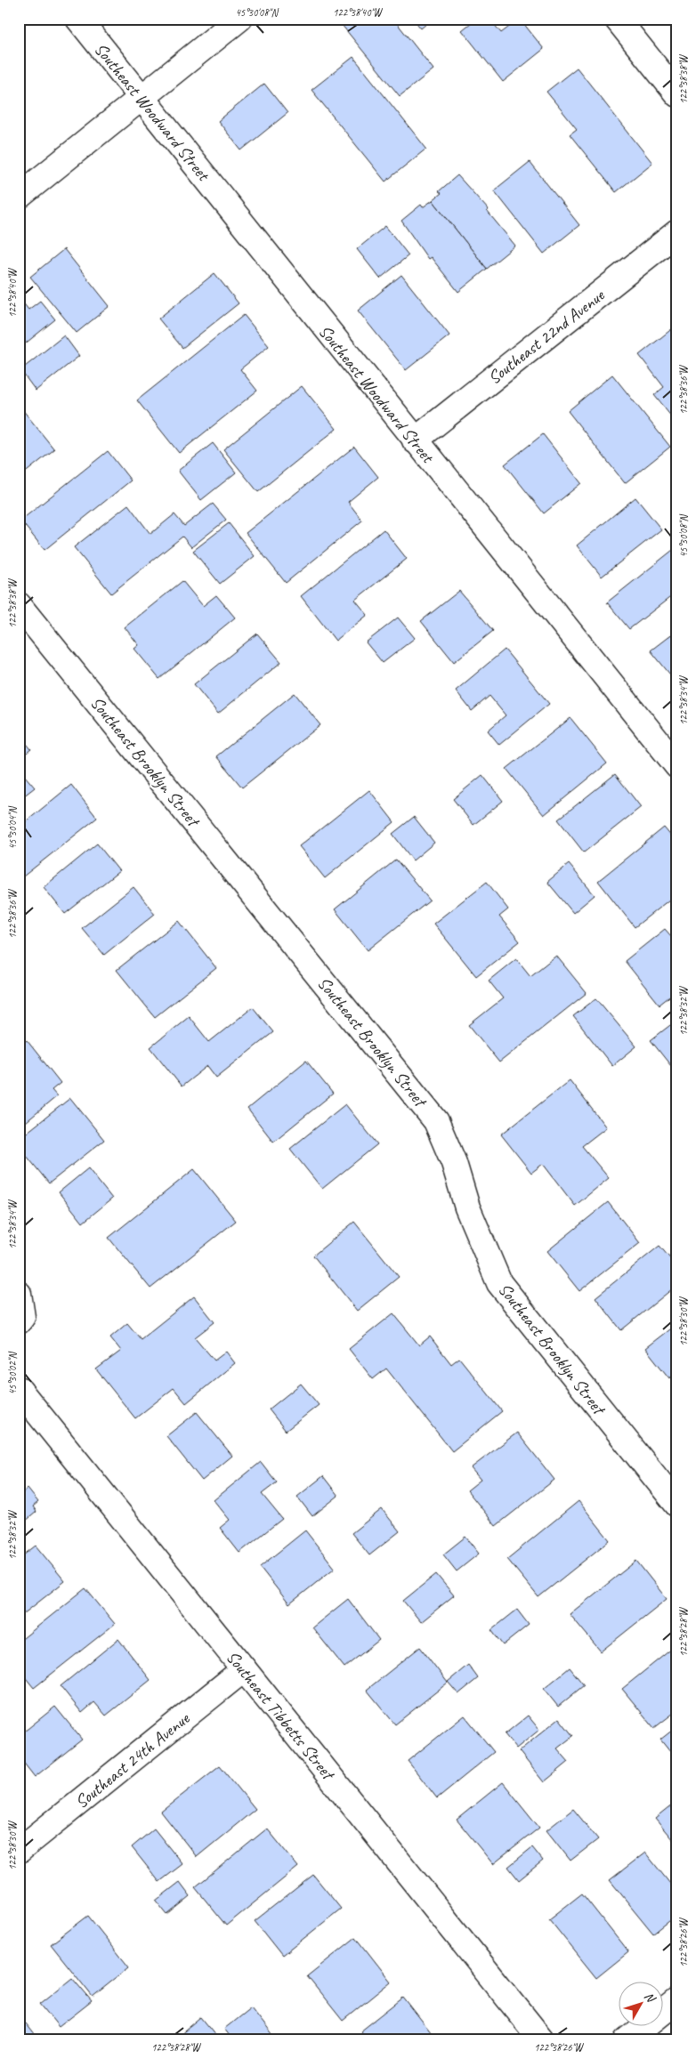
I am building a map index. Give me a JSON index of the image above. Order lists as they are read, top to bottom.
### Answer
{
  "streets": {
    "street": [
      "Southeast Woodward Street",
      "Southeast 22nd Avenue",
      "Southeast Brooklyn Street",
      "Southeast Tibbetts Street",
      "Southeast 24th Avenue"
    ]
  },
  "crossings": [
    ["Southeast Woodward Street", "Southeast 22nd Avenue"],
    ["Southeast Tibbetts Street", "Southeast 24th Avenue"]
  ],
  "north": "top right",
  "coordinates": [
    "45°30'08\"N",
    "122°38'40\"W",
    "122°38'38\"W",
    "122°38'36\"W",
    "122°38'34\"W",
    "45°30'04\"N",
    "122°38'32\"W",
    "122°38'30\"W",
    "45°30'02\"N",
    "122°38'28\"W",
    "122°38'26\"W"
  ]
}
